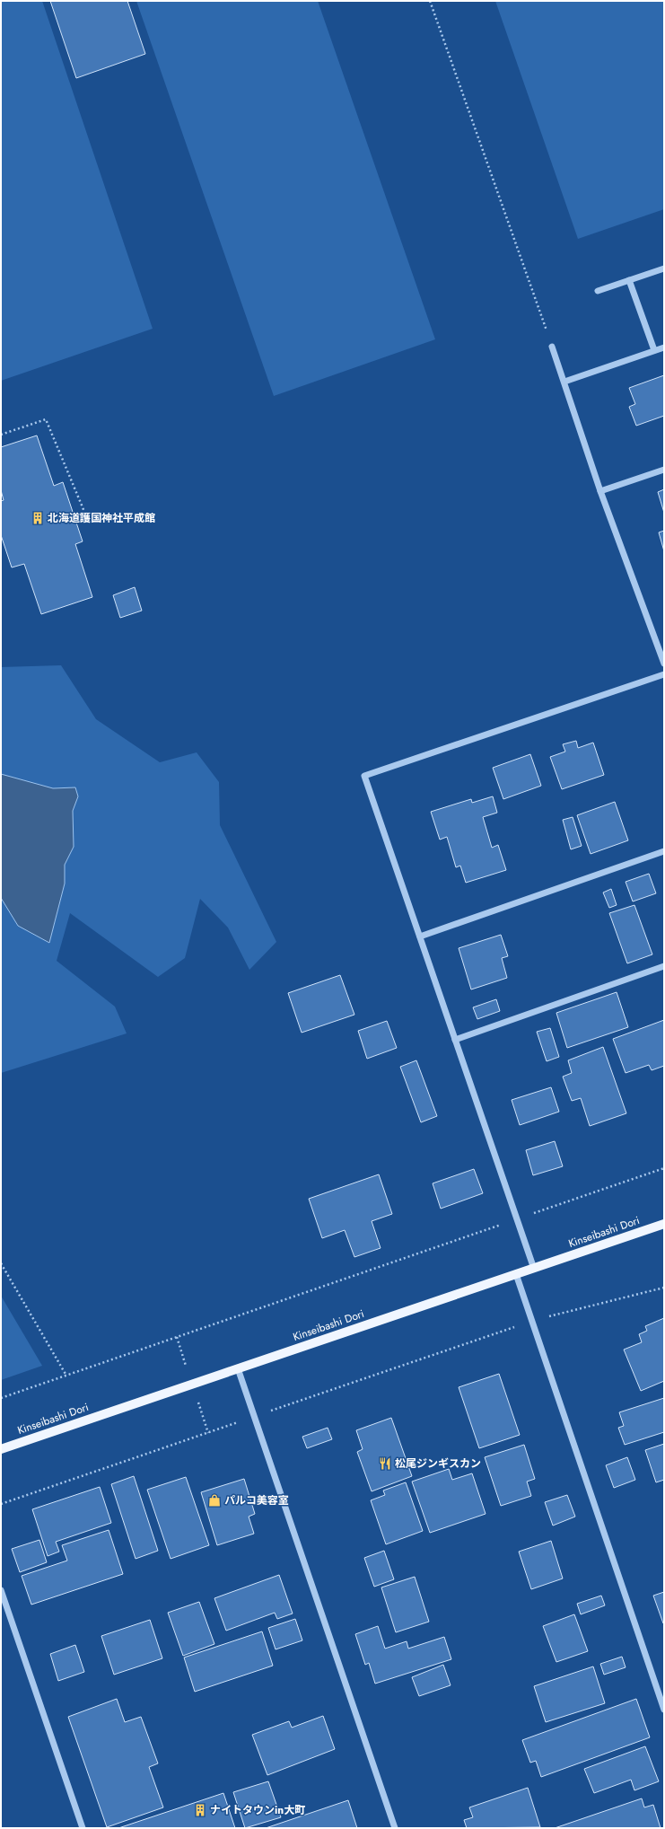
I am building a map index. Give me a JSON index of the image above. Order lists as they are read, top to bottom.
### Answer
{
  "streets": {
    "main road": ["Kinseibashi Dori"]
  },
  "places": {
    "building": ["北海道護国神社平成館", "ナイトタウンin大町"],
    "restaurant": ["松尾ジンギスカン"],
    "shop": ["パルコ美容室"]
  }
}
